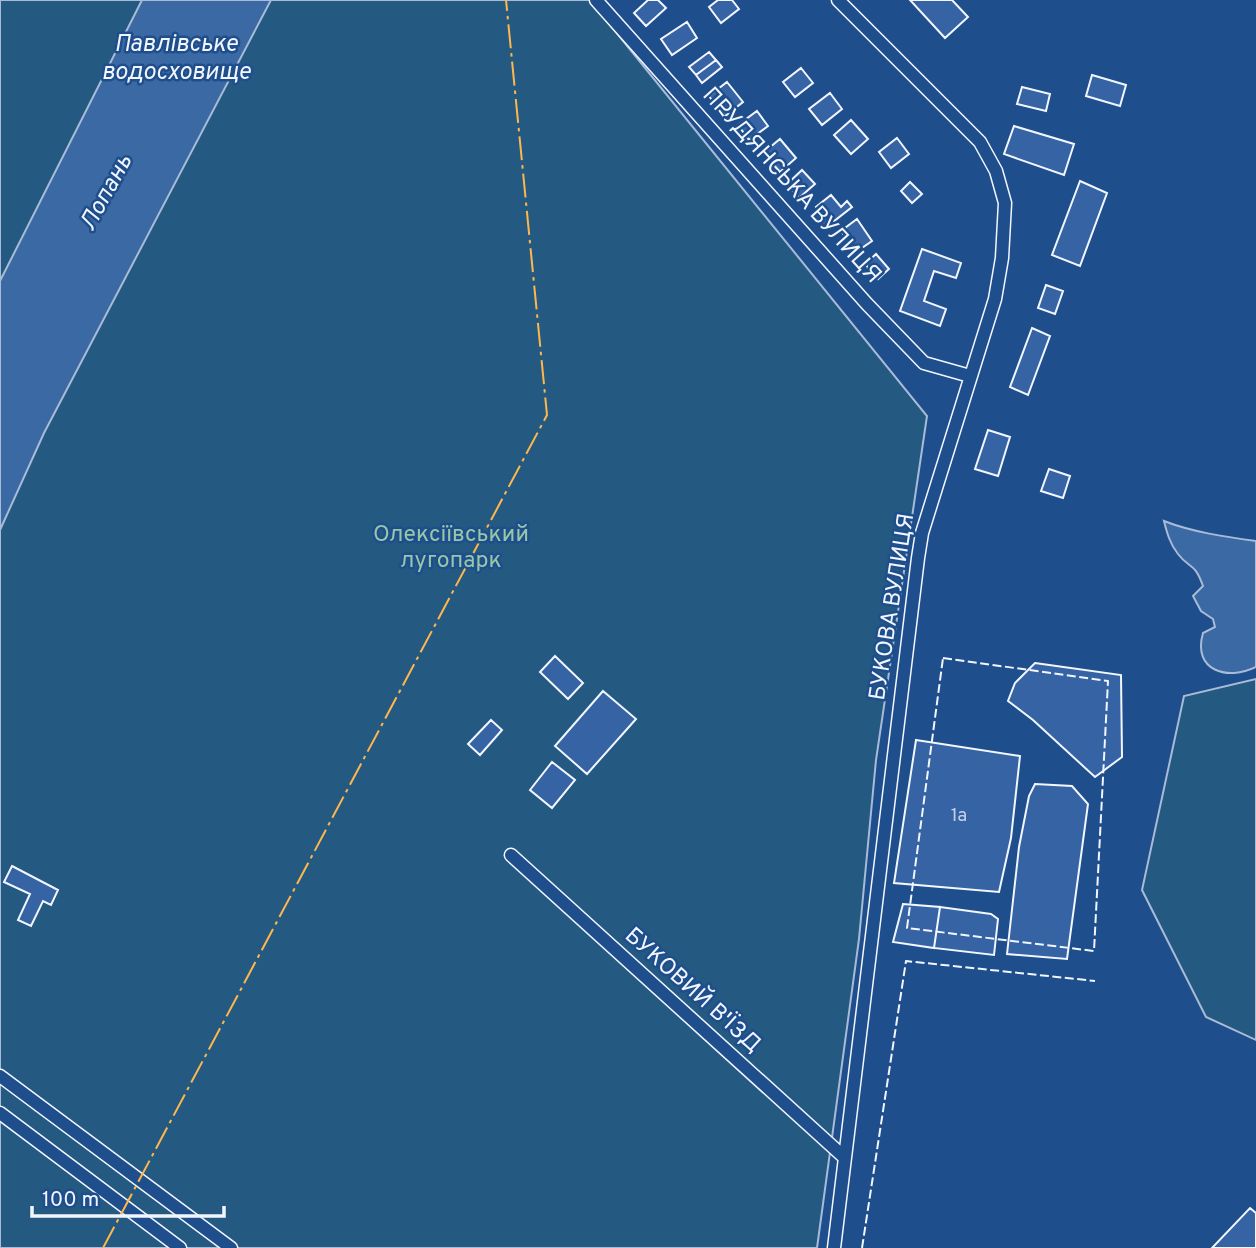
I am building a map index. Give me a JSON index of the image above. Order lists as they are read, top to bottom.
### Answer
{
  "streets": {
    "street": ["ПРУДЯНСЬКА ВУЛИЦЯ", "БУКОВА ВУЛИЦЯ", "БУКОВИЙ В'ЇЗД"]
  },
  "crossings": [
    ["ПРУДЯНСЬКА ВУЛИЦЯ", "БУКОВА ВУЛИЦЯ"],
    ["БУКОВА ВУЛИЦЯ", "БУКОВИЙ В'ЇЗД"]
  ],
  "water": ["Павлівське водосховище", "Лопань"],
  "parks": ["Олексіївський лугопарк"],
  "house_numbers": ["1а"],
  "scale_bar": "100 m"
}
